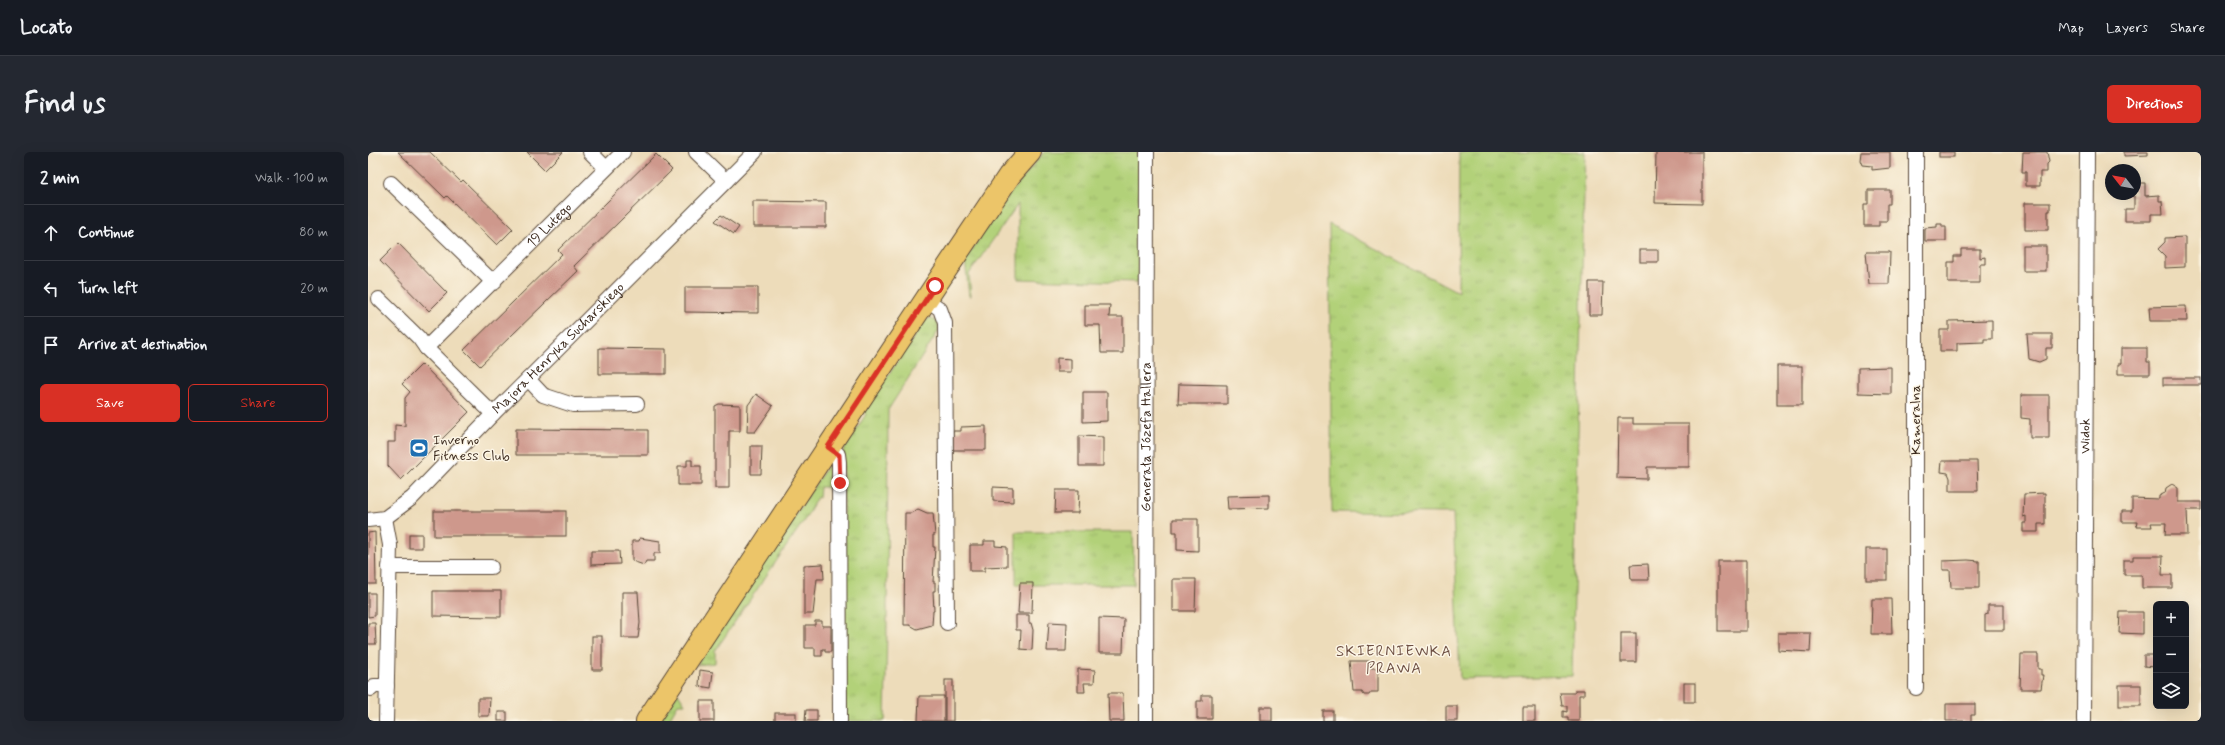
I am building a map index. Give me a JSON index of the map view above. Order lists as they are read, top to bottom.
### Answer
{
  "streets": {
    "street": [
      "19 Lutego",
      "Majora Henryka Sucharskiego",
      "Kameralna",
      "Widok",
      "Generała Józefa Hallera"
    ]
  },
  "districts": ["SKIERNIEWKA PRAWA"],
  "places": {
    "sports": ["Inverno Fitness Club"]
  },
  "north": "top left",
  "page": {
    "header": "Locato",
    "nav": ["Map", "Layers", "Share"],
    "buttons": [
      "Directions",
      ["Save", "Share"]
    ],
    "title": "Find us",
    "heading": ["2 min", "Walk · 100 m"],
    "list": [
      ["Continue", "80 m"],
      ["Turn left", "20 m"],
      "Arrive at destination"
    ],
    "map_buttons": ["+", "−"]
  }
}
